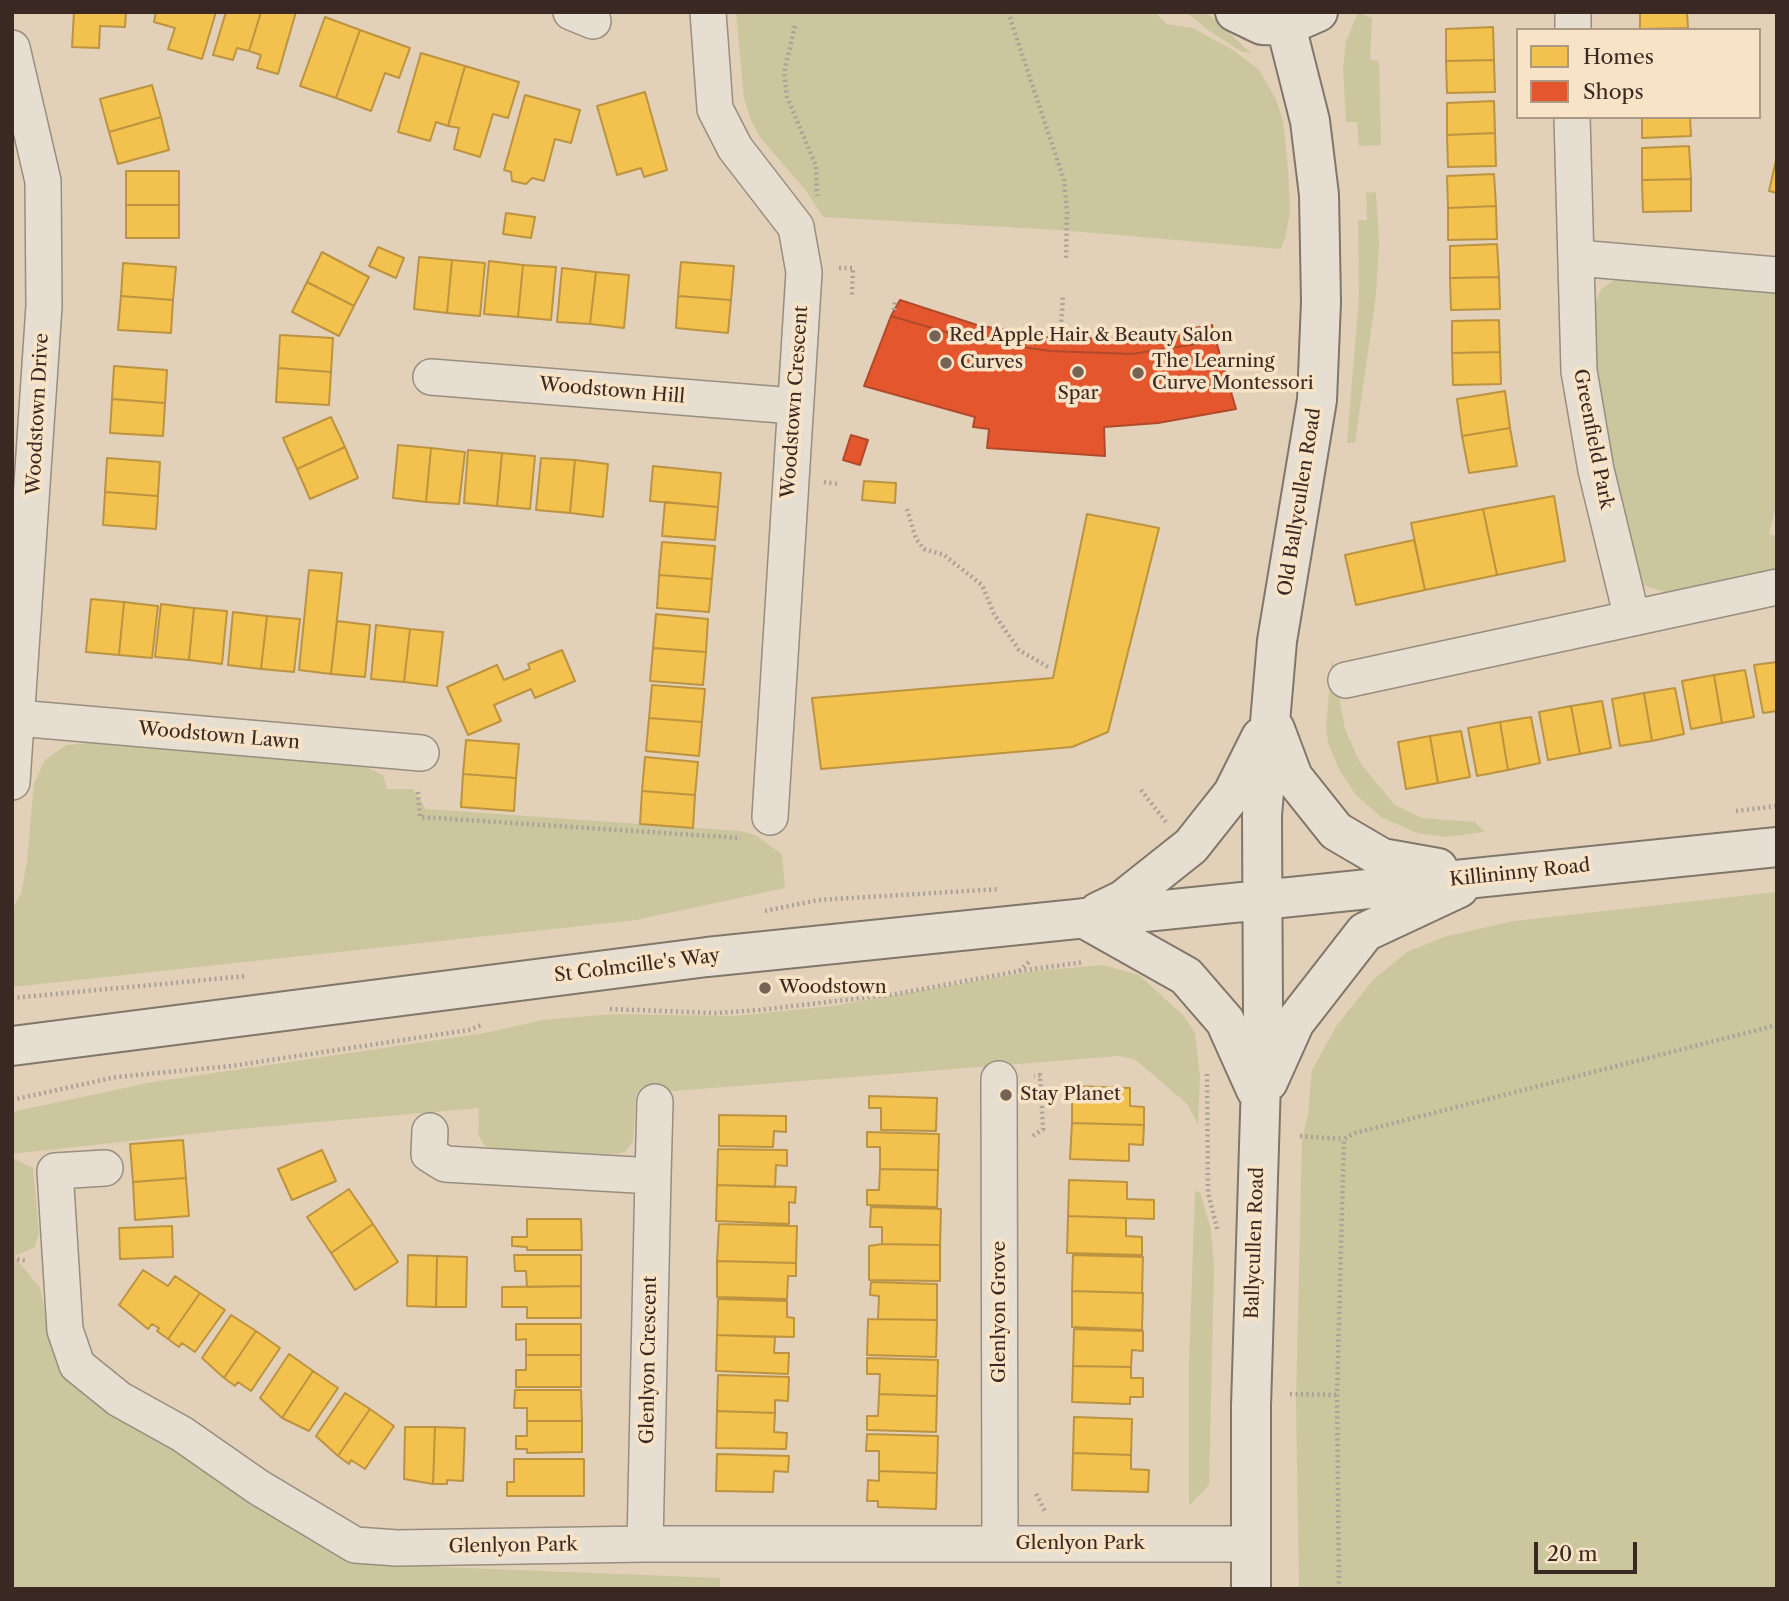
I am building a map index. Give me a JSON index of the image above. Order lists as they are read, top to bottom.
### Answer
{
  "streets": {
    "main road": [
      "Old Ballycullen Road",
      "Killininny Road",
      "St Colmcille's Way",
      "Ballycullen Road"
    ],
    "street": [
      "Woodstown Hill",
      "Woodstown Crescent",
      "Woodstown Drive",
      "Greenfield Park",
      "Woodstown Lawn",
      "Glenlyon Grove",
      "Glenlyon Crescent",
      "Glenlyon Park"
    ]
  },
  "crossings": [
    ["Woodstown Hill", "Woodstown Crescent"],
    ["Woodstown Drive", "Woodstown Lawn"],
    ["Old Ballycullen Road", "Killininny Road"],
    ["Old Ballycullen Road", "St Colmcille's Way"],
    ["Old Ballycullen Road", "Ballycullen Road"],
    ["Killininny Road", "St Colmcille's Way"],
    ["Killininny Road", "Ballycullen Road"],
    ["St Colmcille's Way", "Ballycullen Road"],
    ["Ballycullen Road", "Glenlyon Park"],
    ["Glenlyon Grove", "Glenlyon Park"],
    ["Glenlyon Crescent", "Glenlyon Park"]
  ],
  "places": [
    "Red Apple Hair & Beauty Salon",
    "Curves",
    "Spar",
    "The Learning Curve Montessori",
    "Woodstown",
    "Stay Planet"
  ],
  "legend": ["Homes", "Shops"],
  "scale_bar": "20 m"
}
